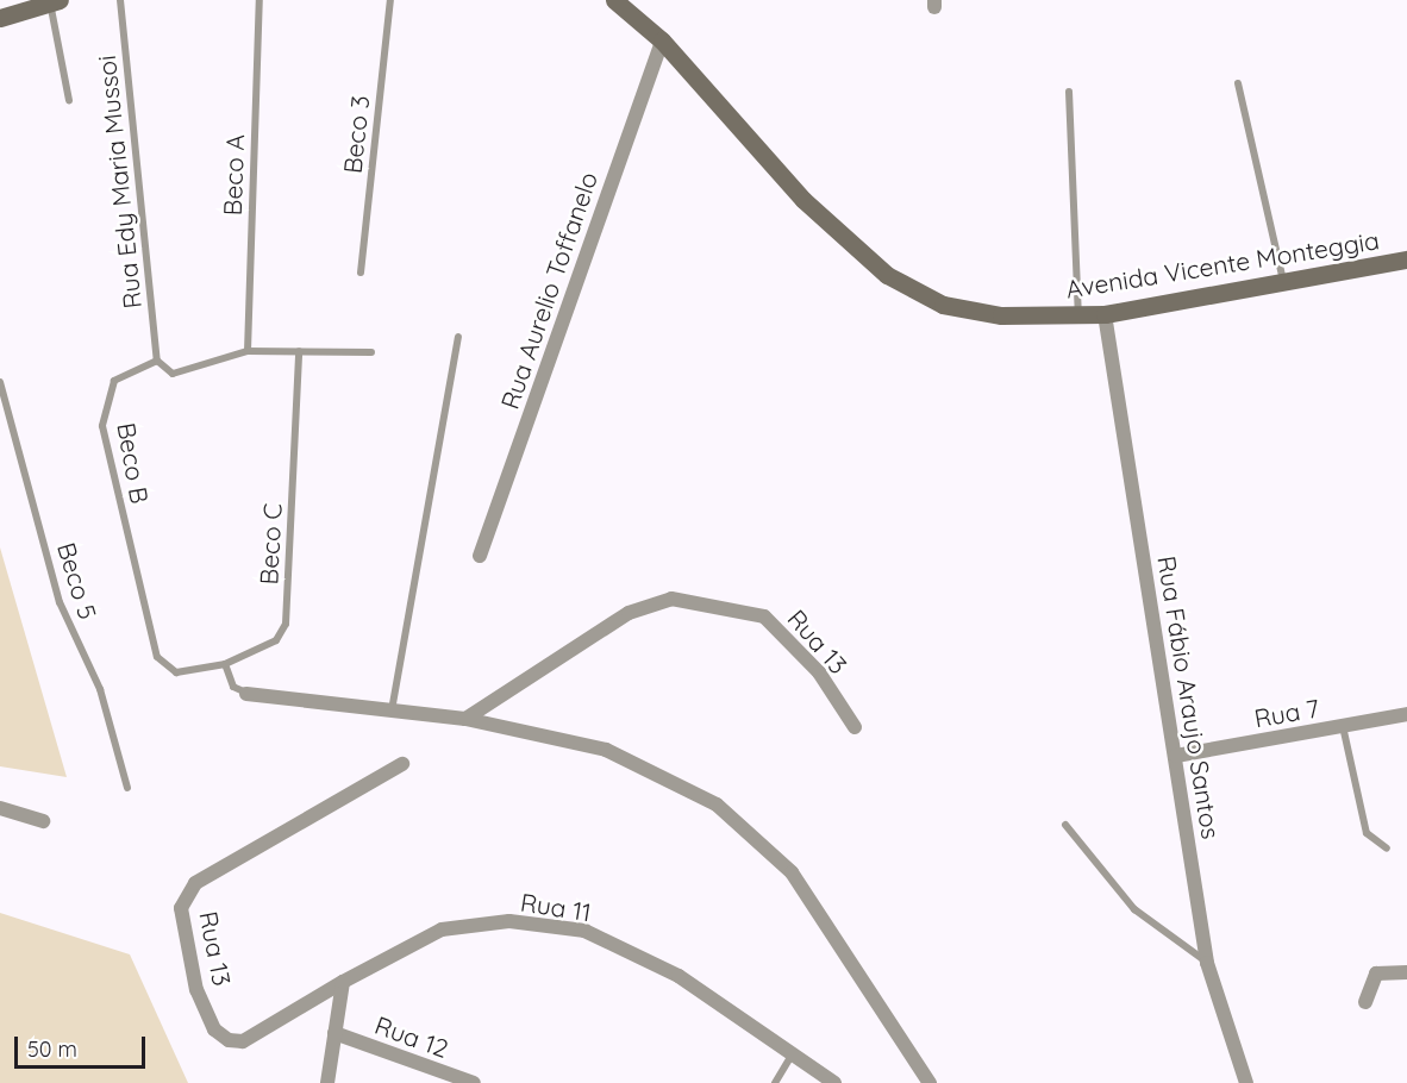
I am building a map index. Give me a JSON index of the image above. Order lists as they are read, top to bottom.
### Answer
{
  "streets": {
    "main road": ["Avenida Vicente Monteggia"],
    "street": [
      "Rua Aurelio Toffanelo",
      "Rua 13",
      "Rua Fábio Araujo Santos",
      "Rua 7",
      "Rua 11",
      "Rua 12"
    ],
    "lane": [
      "Beco 3",
      "Beco A",
      "Rua Edy Maria Mussoi",
      "Beco B",
      "Beco C",
      "Beco 5"
    ]
  },
  "crossings": [
    ["Rua Edy Maria Mussoi", "Beco B"],
    ["Avenida Vicente Monteggia", "Rua Aurelio Toffanelo"],
    ["Avenida Vicente Monteggia", "Rua Fábio Araujo Santos"],
    ["Beco B", "Beco C"],
    ["Rua 13", "Rua 11"],
    ["Rua Fábio Araujo Santos", "Rua 7"]
  ],
  "scale_bar": "50 m"
}
